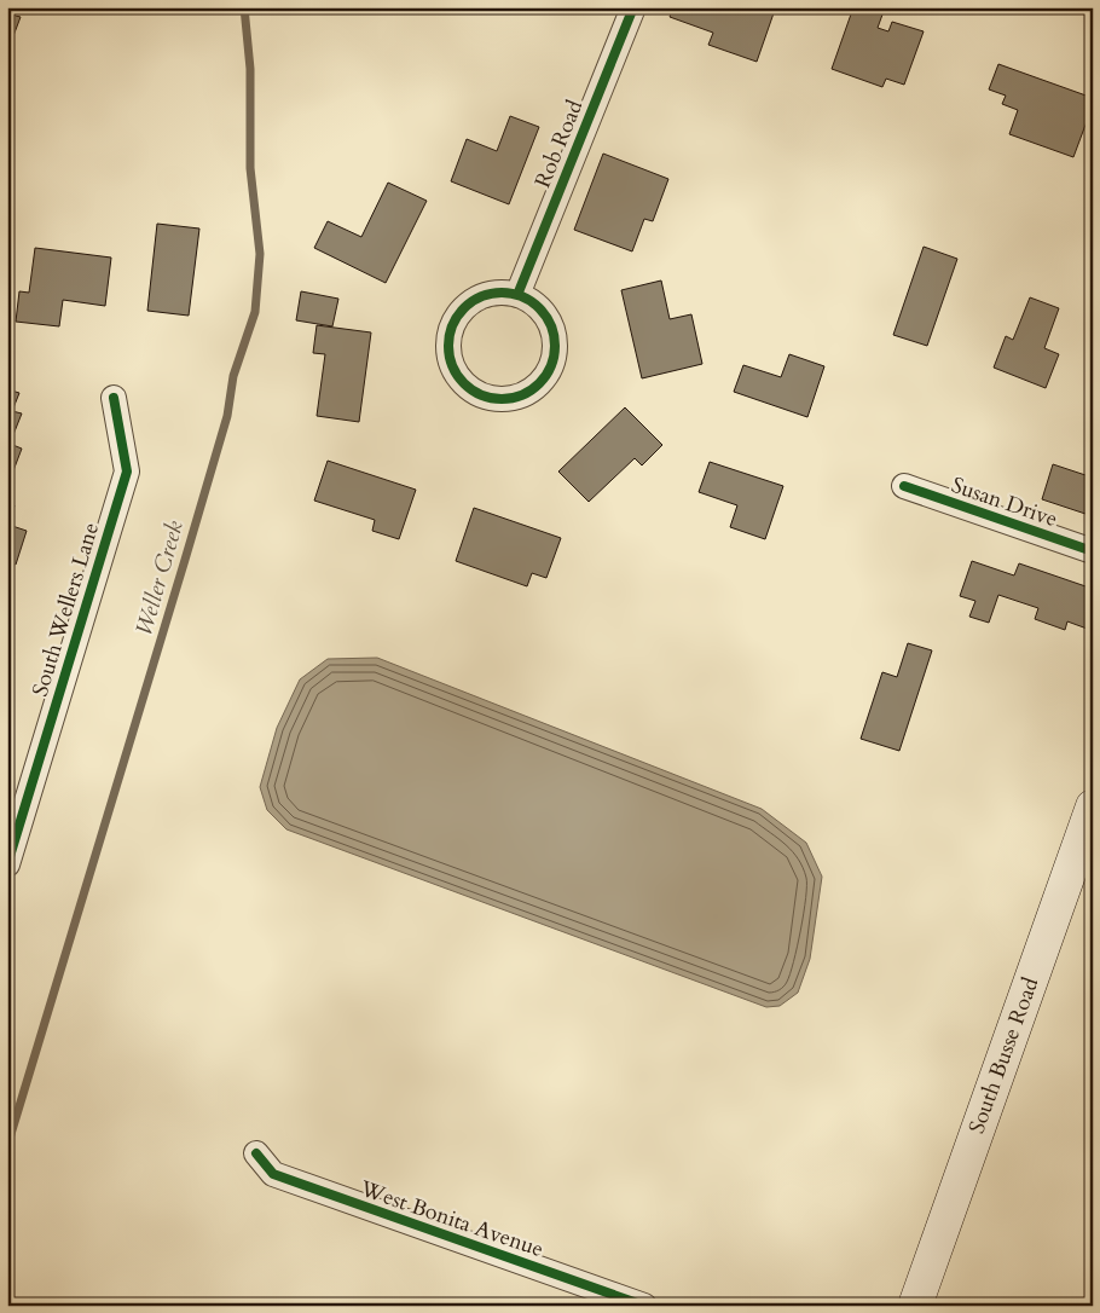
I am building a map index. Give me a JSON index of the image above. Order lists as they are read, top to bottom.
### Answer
{
  "streets": {
    "main road": ["South Busse Road"],
    "street": [
      "Rob Road",
      "Susan Drive",
      "South Wellers Lane",
      "West Bonita Avenue"
    ]
  },
  "water": ["Weller Creek"]
}
